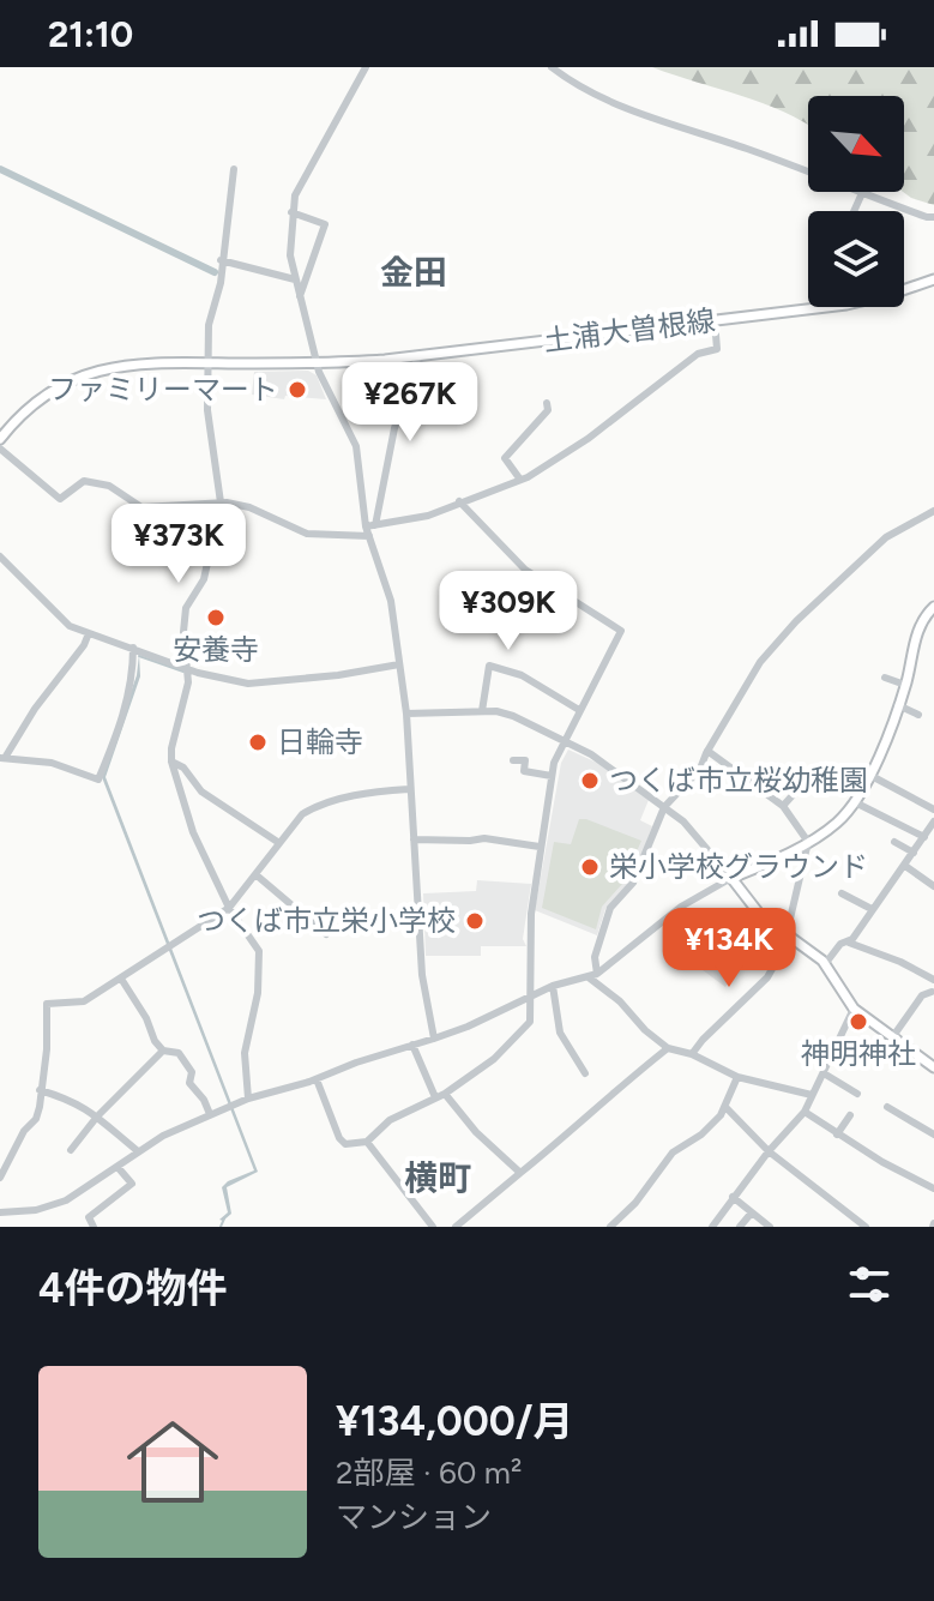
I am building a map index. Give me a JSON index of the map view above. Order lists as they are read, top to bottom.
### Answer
{
  "streets": {
    "main road": ["土浦大曽根線"]
  },
  "districts": ["金田", "横町"],
  "places": [
    "ファミリーマート",
    "安養寺",
    "日輪寺",
    "つくば市立桜幼稚園",
    "栄小学校グラウンド",
    "つくば市立栄小学校",
    "神明神社"
  ],
  "north": "bottom right",
  "page": {
    "status": "21:10",
    "price": [
      "¥267K",
      "¥373K",
      "¥309K",
      "¥134K"
    ],
    "heading": "4件の物件",
    "list": [
      {
        "name": "¥134,000/月",
        "note": "2部屋 · 60 m² · マンション"
      }
    ]
  }
}
